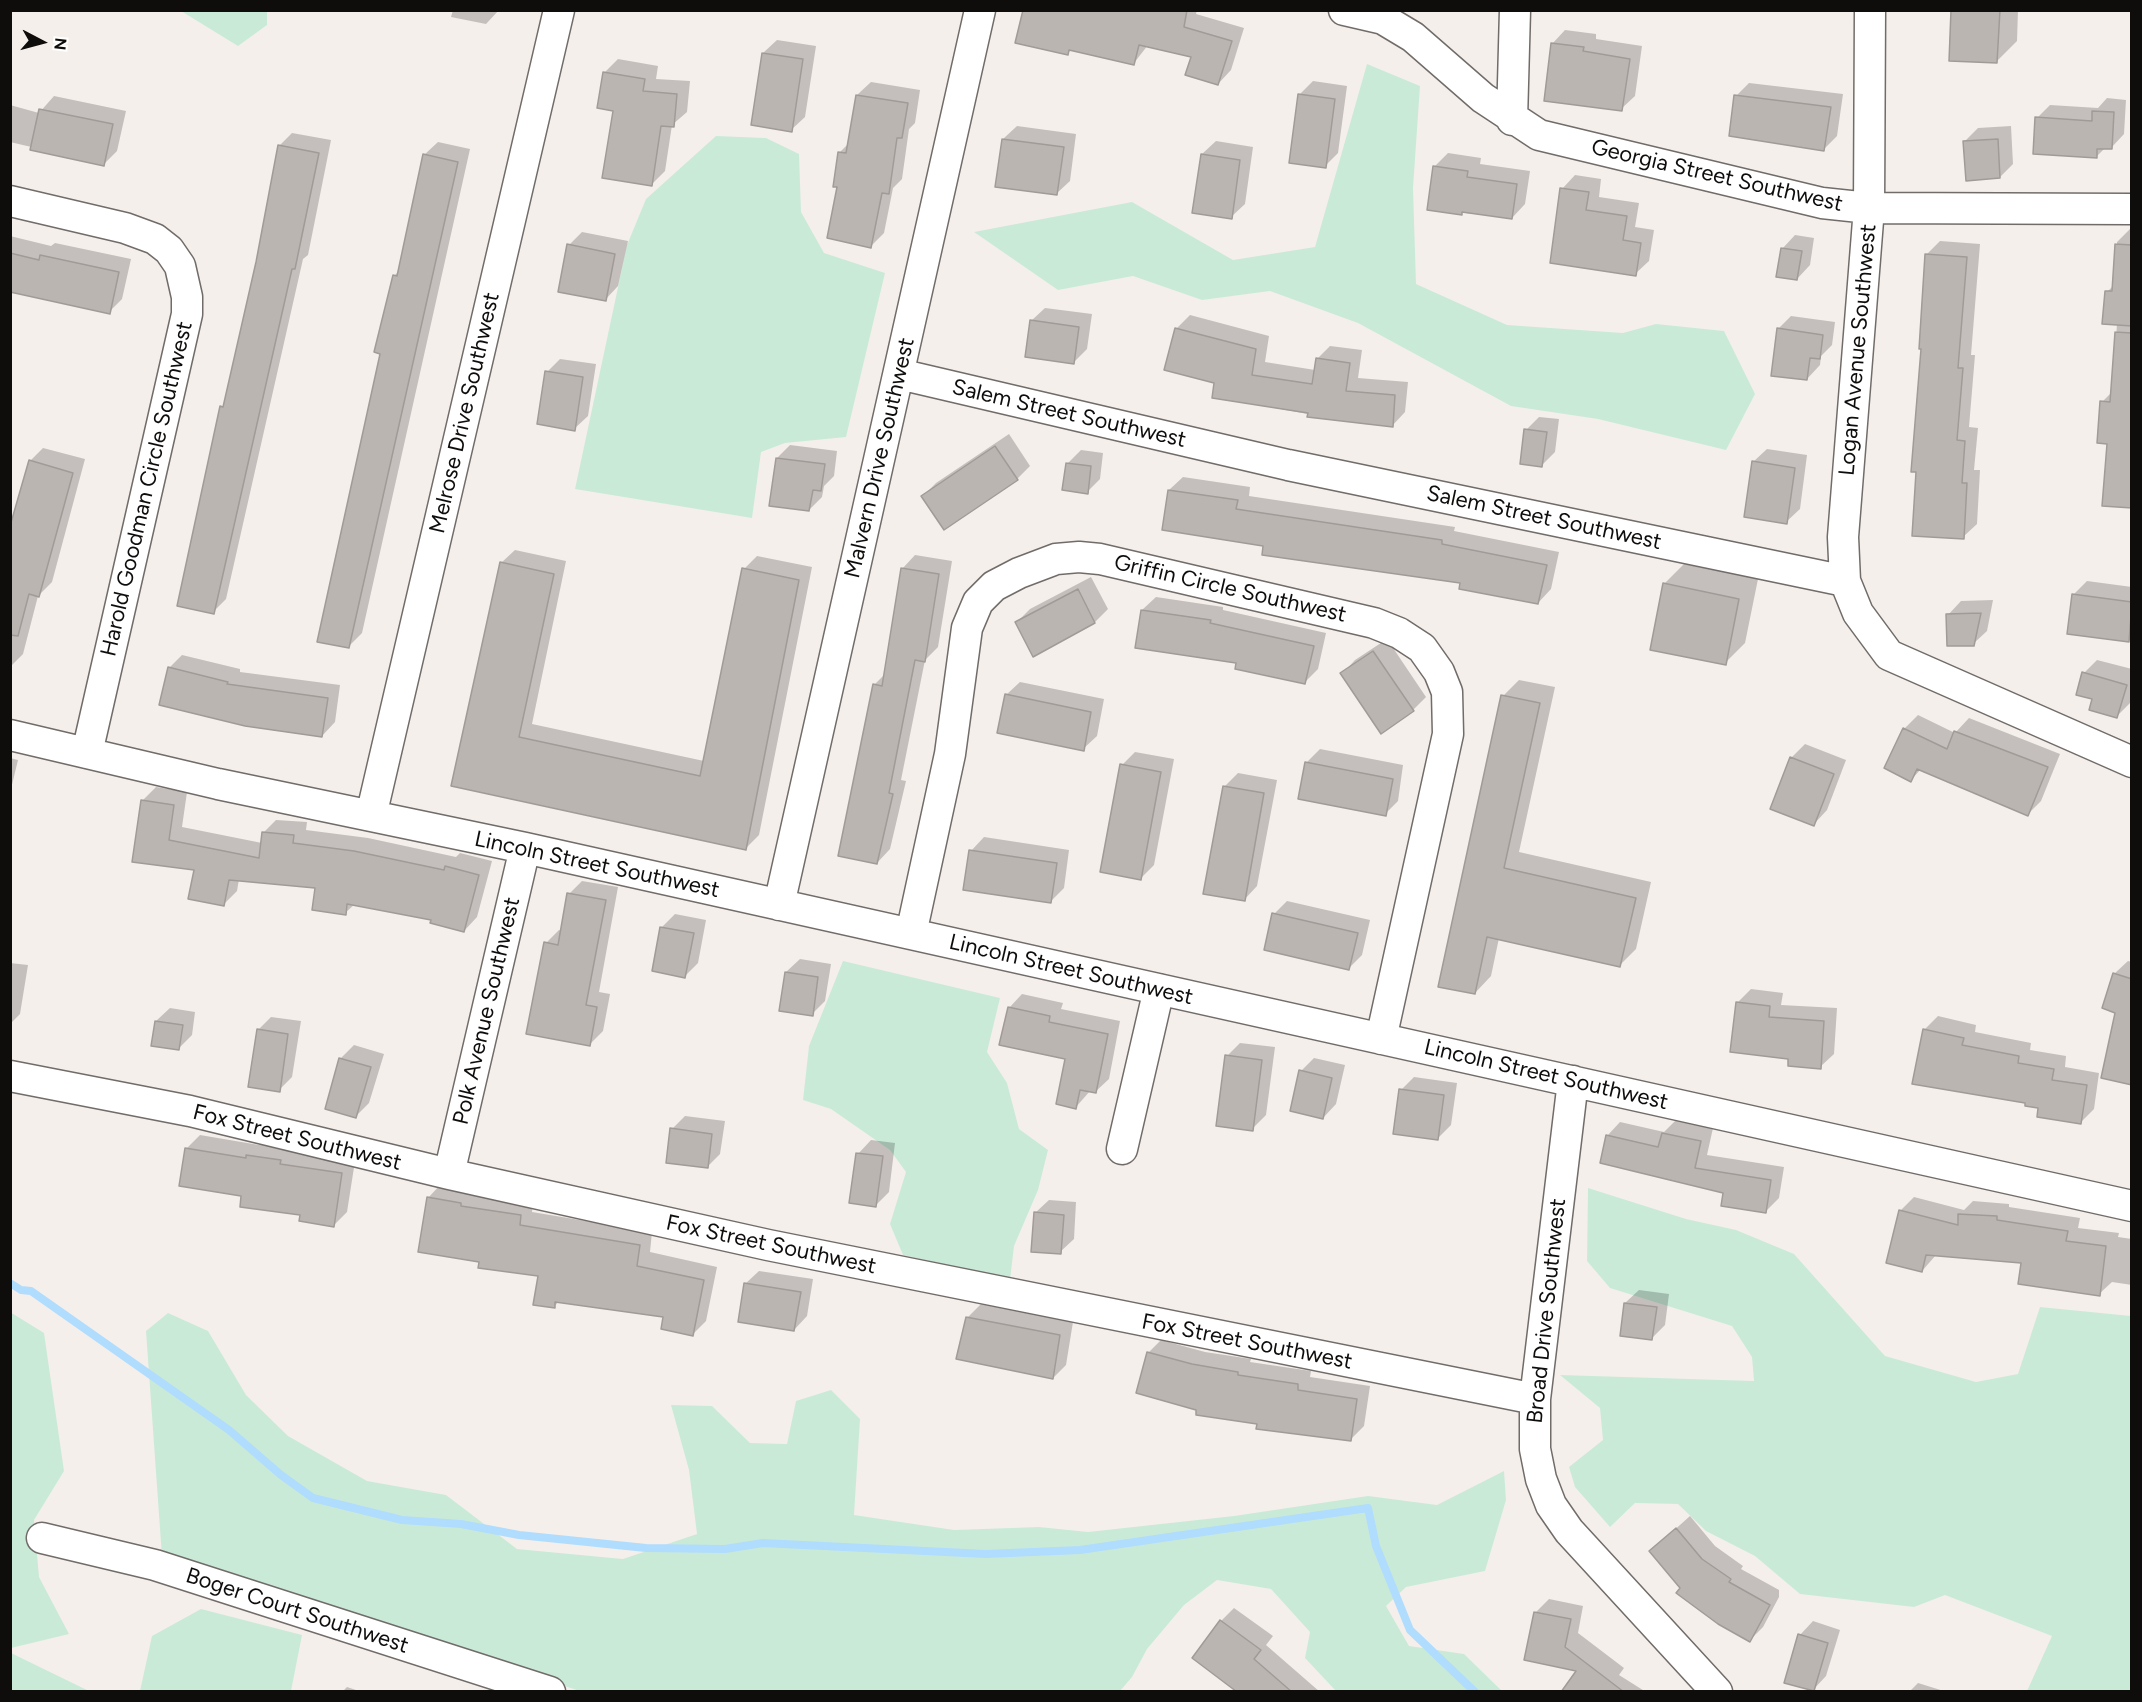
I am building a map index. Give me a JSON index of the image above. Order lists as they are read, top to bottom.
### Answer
{
  "streets": {
    "street": [
      "Georgia Street Southwest",
      "Logan Avenue Southwest",
      "Melrose Drive Southwest",
      "Salem Street Southwest",
      "Malvern Drive Southwest",
      "Harold Goodman Circle Southwest",
      "Griffin Circle Southwest",
      "Lincoln Street Southwest",
      "Polk Avenue Southwest",
      "Fox Street Southwest",
      "Broad Drive Southwest",
      "Boger Court Southwest"
    ]
  },
  "crossings": [
    ["Georgia Street Southwest", "Logan Avenue Southwest"],
    ["Logan Avenue Southwest", "Salem Street Southwest"],
    ["Melrose Drive Southwest", "Lincoln Street Southwest"],
    ["Salem Street Southwest", "Malvern Drive Southwest"],
    ["Malvern Drive Southwest", "Lincoln Street Southwest"],
    ["Harold Goodman Circle Southwest", "Lincoln Street Southwest"],
    ["Griffin Circle Southwest", "Lincoln Street Southwest"],
    ["Lincoln Street Southwest", "Polk Avenue Southwest"],
    ["Lincoln Street Southwest", "Broad Drive Southwest"],
    ["Polk Avenue Southwest", "Fox Street Southwest"],
    ["Fox Street Southwest", "Broad Drive Southwest"]
  ],
  "north": "right"
}
